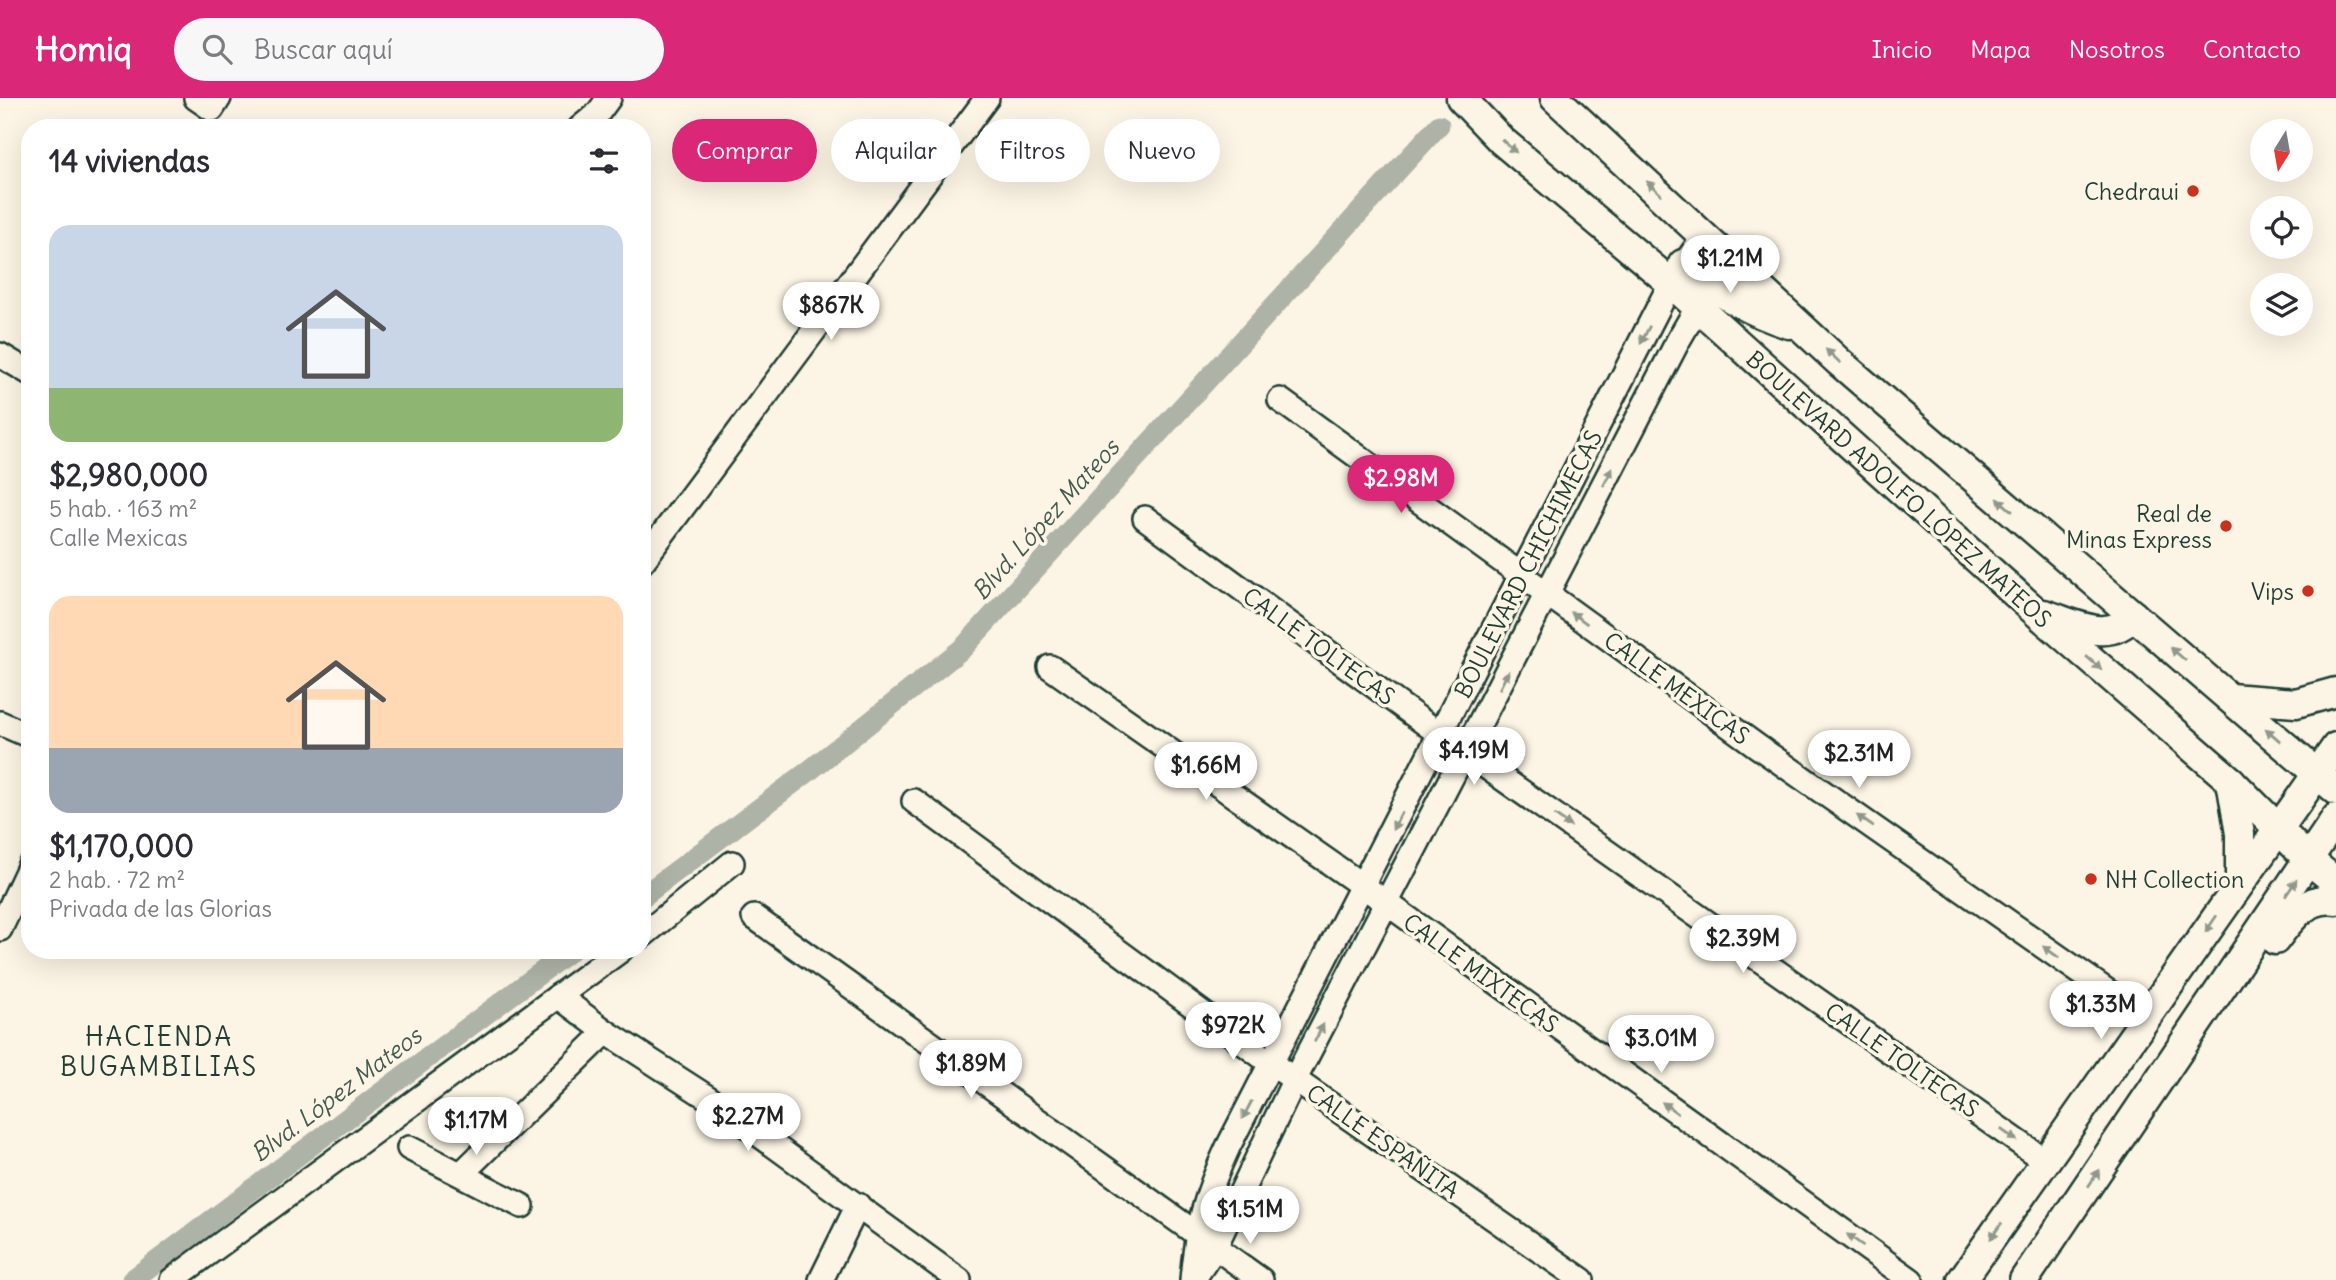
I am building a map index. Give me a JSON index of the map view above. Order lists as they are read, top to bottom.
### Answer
{
  "streets": {
    "main road": ["BOULEVARD ADOLFO LÓPEZ MATEOS"],
    "street": [
      "BOULEVARD CHICHIMECAS",
      "CALLE TOLTECAS",
      "CALLE MEXICAS",
      "CALLE MIXTECAS",
      "CALLE ESPAÑITA"
    ]
  },
  "crossings": [
    ["BOULEVARD ADOLFO LÓPEZ MATEOS", "BOULEVARD CHICHIMECAS"],
    ["BOULEVARD CHICHIMECAS", "CALLE TOLTECAS"],
    ["BOULEVARD CHICHIMECAS", "CALLE MEXICAS"],
    ["BOULEVARD CHICHIMECAS", "CALLE MIXTECAS"],
    ["BOULEVARD CHICHIMECAS", "CALLE ESPAÑITA"]
  ],
  "one_way": ["CALLE TOLTECAS", "CALLE MEXICAS", "CALLE MIXTECAS"],
  "districts": ["HACIENDA BUGAMBILIAS"],
  "water": ["Blvd. López Mateos"],
  "places": [
    "Chedraui",
    "Real de Minas Express",
    "Vips",
    "NH Collection"
  ],
  "north": "bottom",
  "page": {
    "header": "Homiq",
    "search": "Buscar aquí",
    "nav": [
      "Inicio",
      "Mapa",
      "Nosotros",
      "Contacto"
    ],
    "chip": [
      "Comprar",
      "Alquilar",
      "Filtros",
      "Nuevo"
    ],
    "heading": "14 viviendas",
    "list": [
      {
        "name": "$2,980,000",
        "note": "5 hab. · 163 m² · Calle Mexicas"
      },
      {
        "name": "$1,170,000",
        "note": "2 hab. · 72 m² · Privada de las Glorias"
      }
    ],
    "price": [
      "$1.21M",
      "$867K",
      "$2.98M",
      "$4.19M",
      "$2.31M",
      "$1.66M",
      "$2.39M",
      "$1.33M",
      "$972K",
      "$3.01M",
      "$1.89M",
      "$2.27M",
      "$1.17M",
      "$1.51M"
    ]
  }
}
